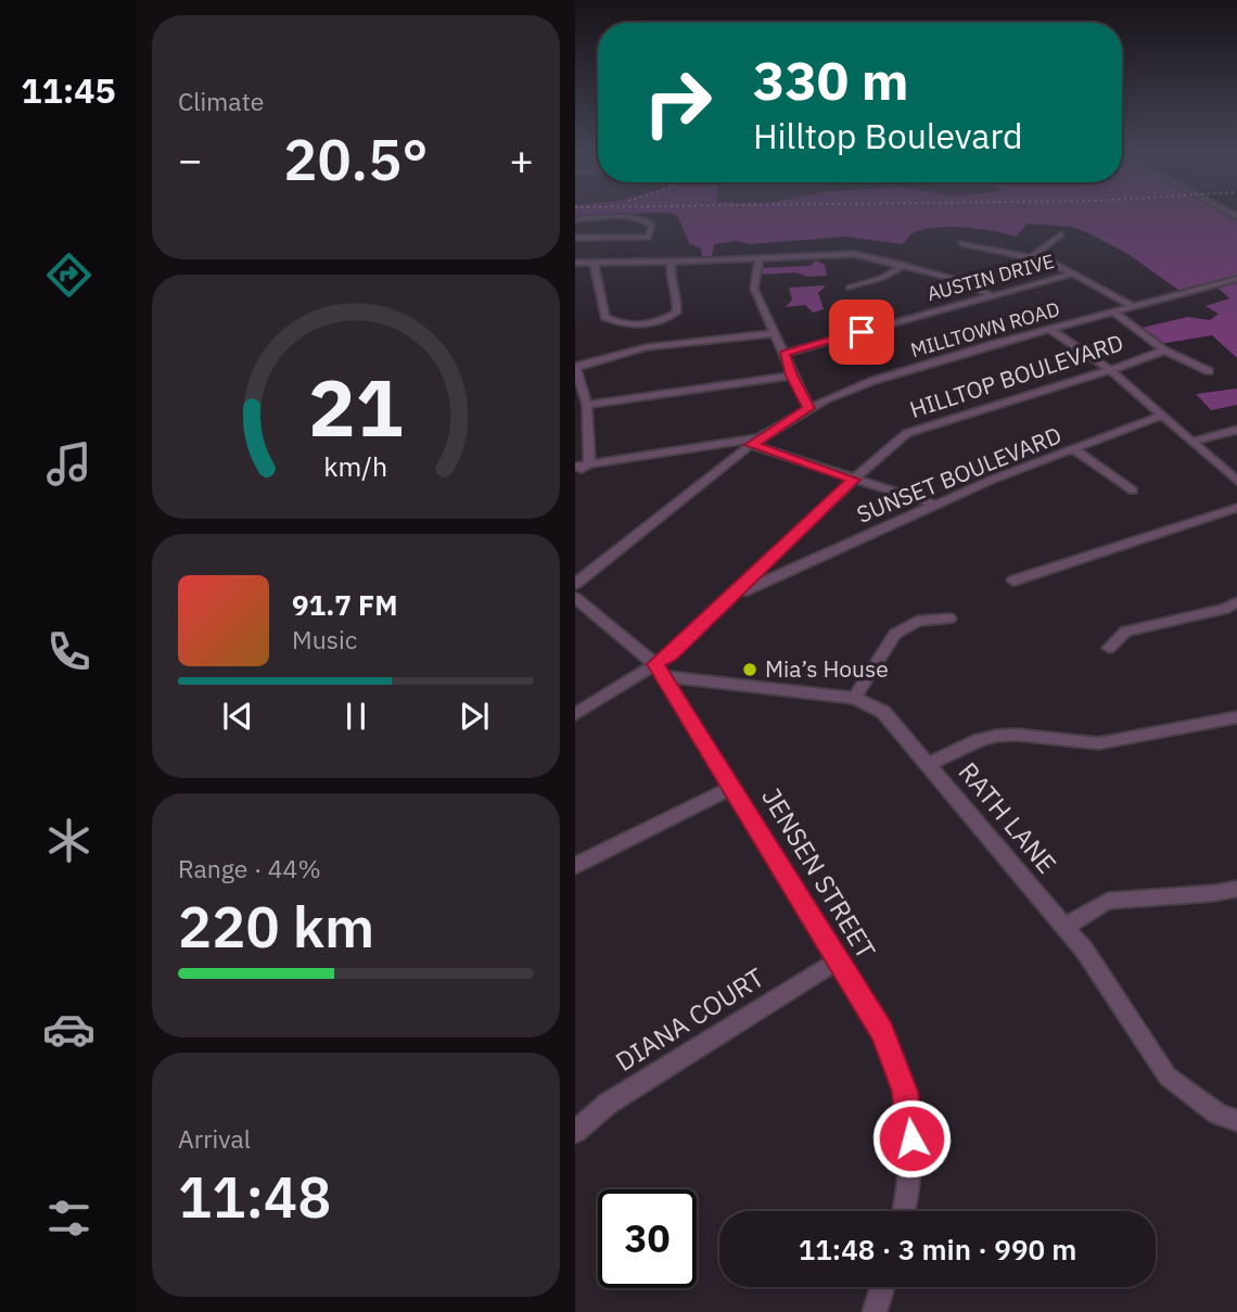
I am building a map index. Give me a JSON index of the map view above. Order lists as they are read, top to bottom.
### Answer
{
  "streets": {
    "street": [
      "AUSTIN DRIVE",
      "MILLTOWN ROAD",
      "HILLTOP BOULEVARD",
      "SUNSET BOULEVARD",
      "RATH LANE",
      "JENSEN STREET",
      "DIANA COURT"
    ]
  },
  "crossings": [
    ["HILLTOP BOULEVARD", "SUNSET BOULEVARD"],
    ["HILLTOP BOULEVARD", "RATH LANE"],
    ["HILLTOP BOULEVARD", "JENSEN STREET"],
    ["RATH LANE", "JENSEN STREET"],
    ["JENSEN STREET", "DIANA COURT"]
  ],
  "places": ["Mia’s House"],
  "page": {
    "tabs": "11:45",
    "tile": [
      "Climate",
      ["Range · 44%", "220 km"],
      ["Arrival", "11:48"]
    ],
    "turn": ["330 m", "Hilltop Boulevard"],
    "heat": ["−", "20.5°", "+"],
    "song": ["91.7 FM", "Music"],
    "limit": "30",
    "trip": "11:48 · 3 min · 990 m",
    "gauge": ["21", "km/h"]
  }
}
